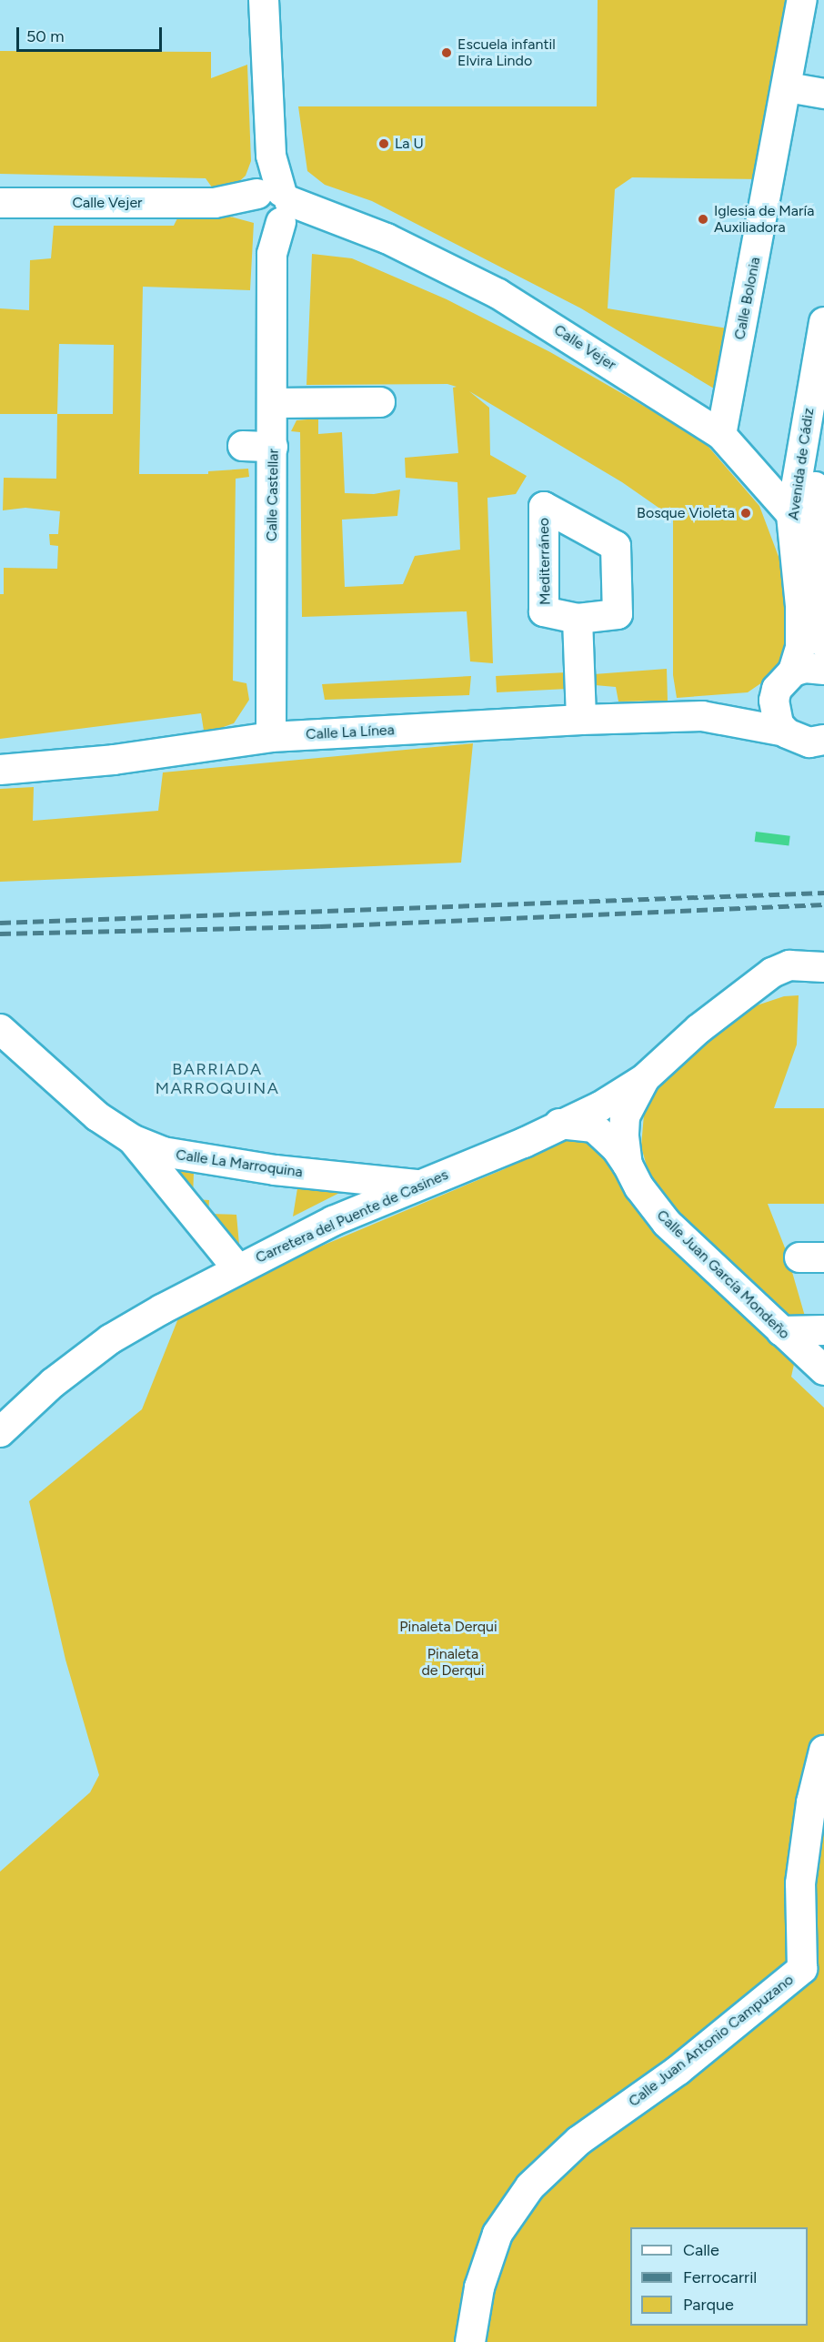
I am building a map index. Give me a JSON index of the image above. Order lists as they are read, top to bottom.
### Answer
{
  "streets": {
    "street": [
      "Calle Vejer",
      "Calle Bolonia",
      "Avenida de Cádiz",
      "Calle Castellar",
      "Calle La Línea",
      "Calle La Marroquina",
      "Carretera del Puente de Casines",
      "Calle Juan García Mondeño",
      "Calle Juan Antonio Campuzano"
    ]
  },
  "crossings": [
    ["Calle Vejer", "Calle Bolonia"],
    ["Calle Vejer", "Avenida de Cádiz"],
    ["Calle Vejer", "Calle Castellar"],
    ["Avenida de Cádiz", "Calle La Línea"],
    ["Calle Castellar", "Calle La Línea"],
    ["Calle La Marroquina", "Carretera del Puente de Casines"]
  ],
  "districts": ["BARRIADA MARROQUINA"],
  "parks": ["Pinaleta Derqui", "Pinaleta de Derqui"],
  "places": [
    "Escuela infantil Elvira Lindo",
    "La U",
    "Iglesia de María Auxiliadora",
    "Bosque Violeta"
  ],
  "legend": ["Calle", "Ferrocarril", "Parque"],
  "scale_bar": "50 m"
}
